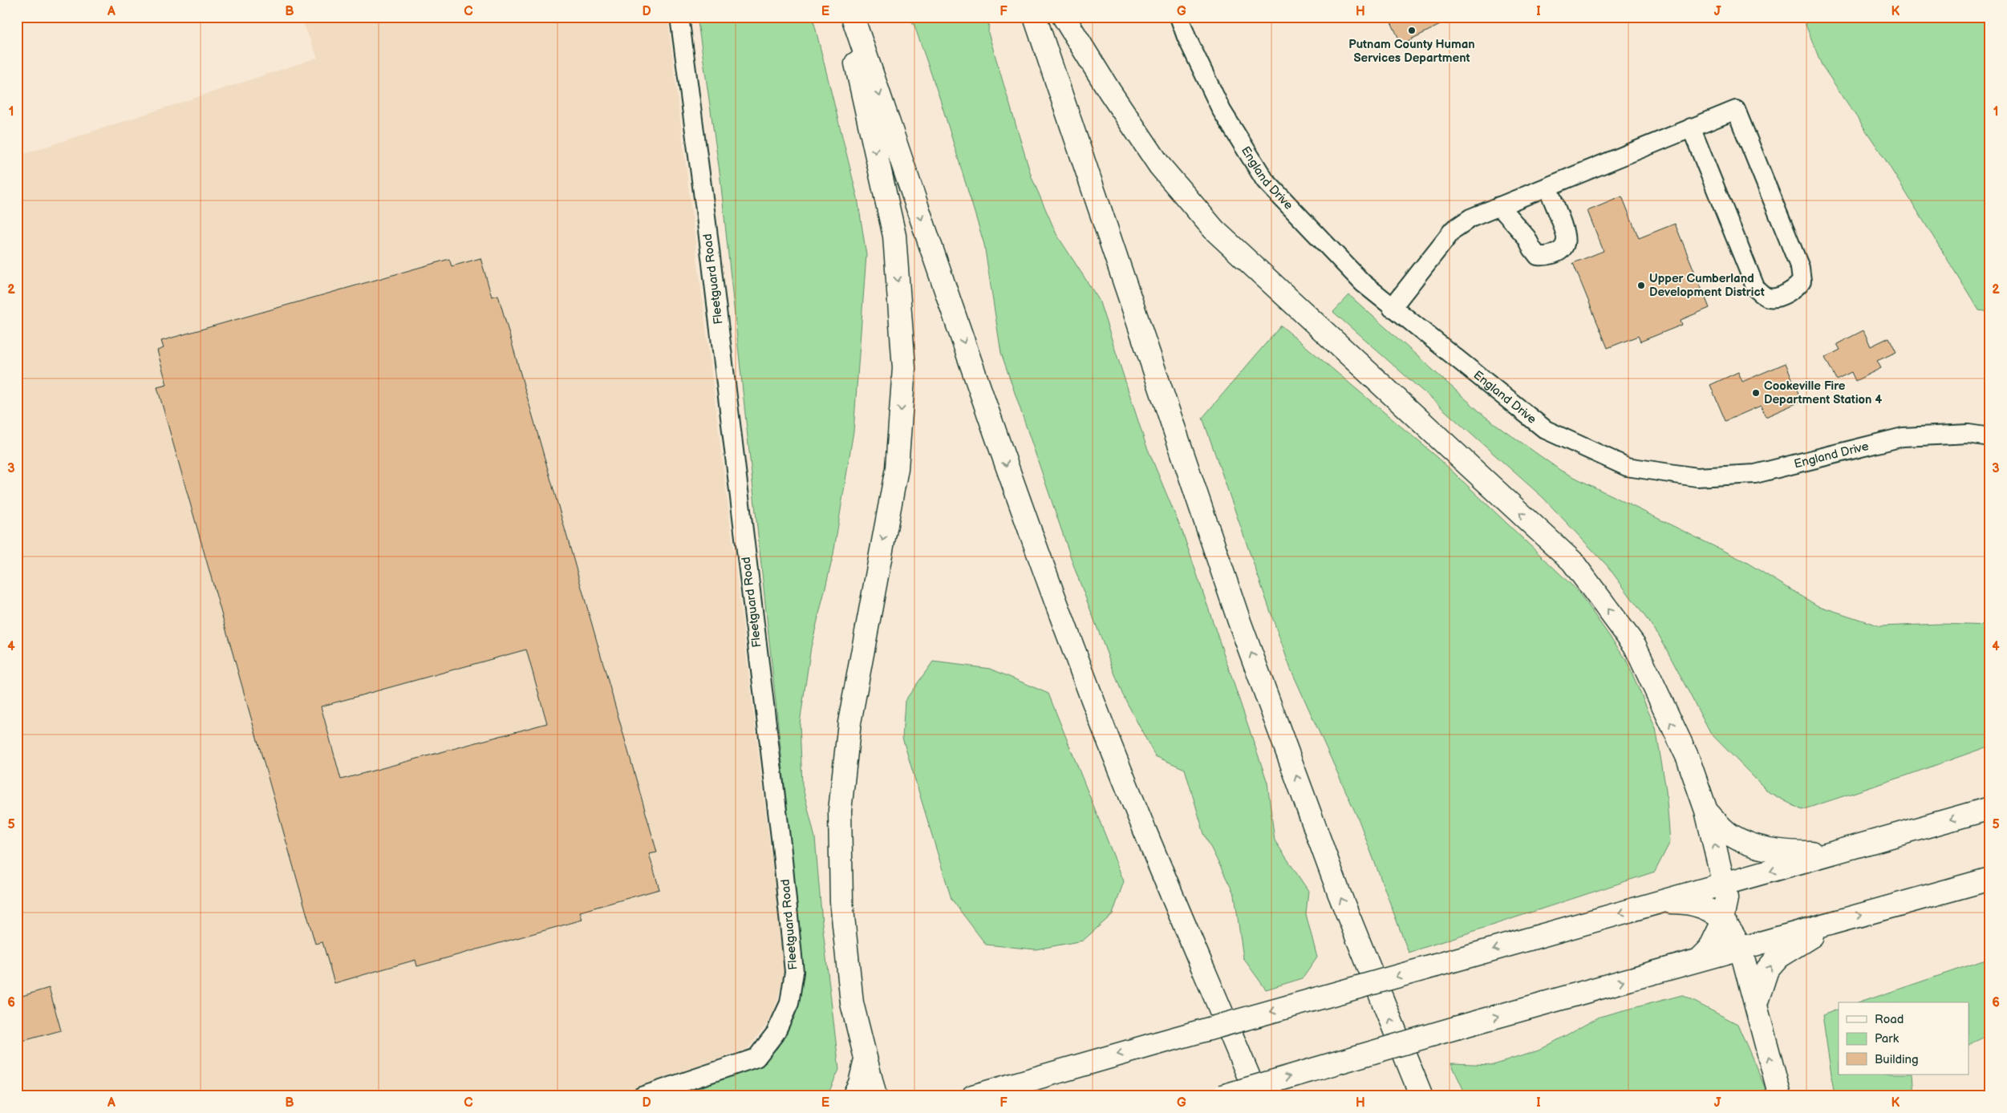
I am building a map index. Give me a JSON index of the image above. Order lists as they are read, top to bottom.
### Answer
{
  "streets": {
    "street": ["England Drive", "Fleetguard Road"]
  },
  "places": ["Putnam County Human Services Department", "Upper Cumberland Development District", "Cookeville Fire Department Station 4"],
  "legend": ["Road", "Park", "Building"],
  "grid": {
    "columns": [
      "A",
      "B",
      "C",
      "D",
      "E",
      "F",
      "G",
      "H",
      "I",
      "J",
      "K"
    ],
    "rows": [
      "1",
      "2",
      "3",
      "4",
      "5",
      "6"
    ]
  }
}
